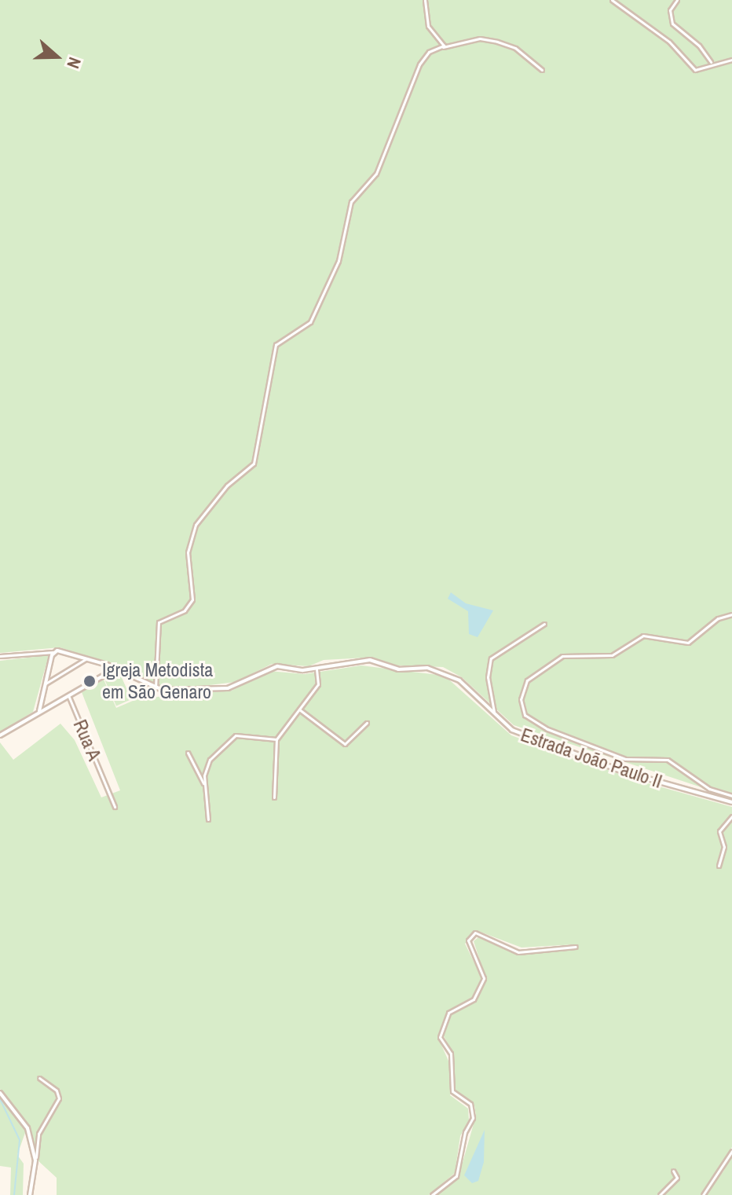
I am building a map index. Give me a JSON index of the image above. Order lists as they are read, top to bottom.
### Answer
{
  "streets": {
    "street": ["Rua A", "Estrada João Paulo II"]
  },
  "places": ["Igreja Metodista em São Genaro"],
  "north": "right"
}
